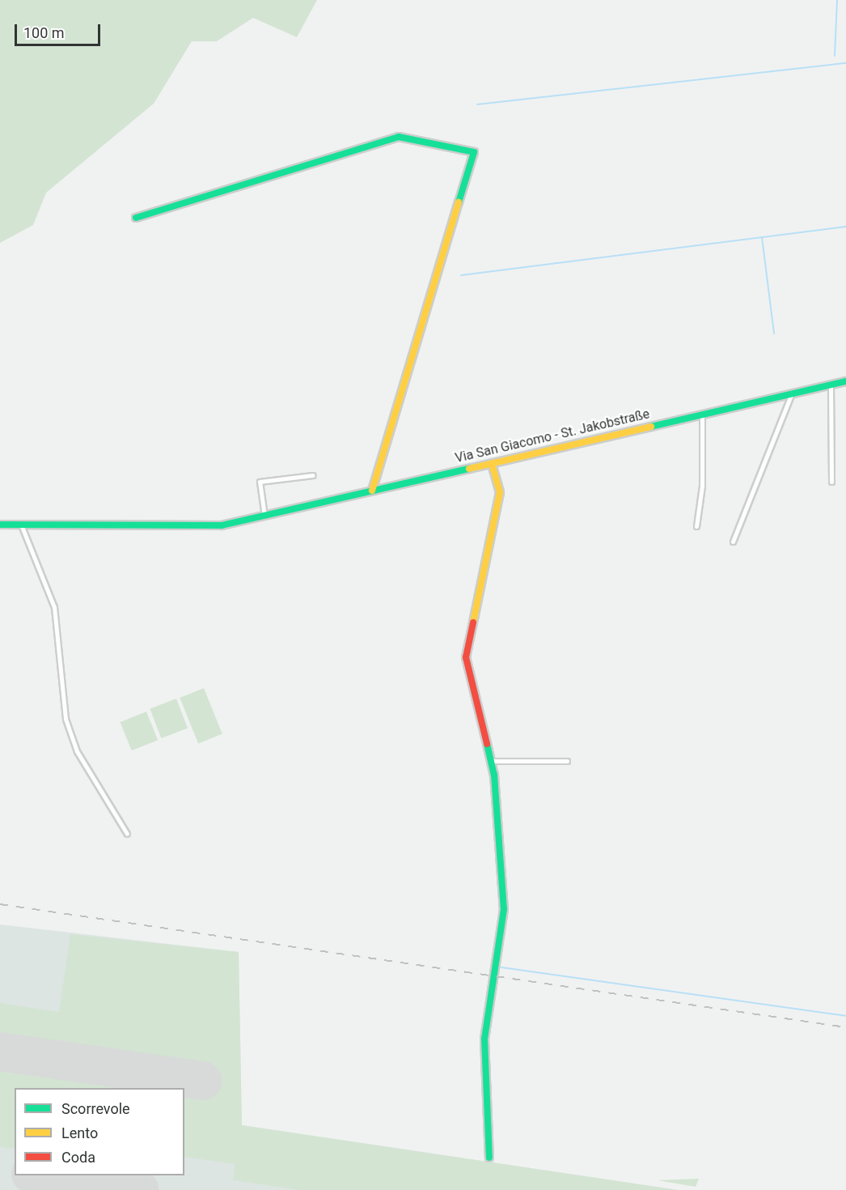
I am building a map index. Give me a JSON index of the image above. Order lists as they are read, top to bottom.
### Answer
{
  "streets": {
    "street": ["Via San Giacomo - St. Jakobstraße"]
  },
  "legend": ["Scorrevole", "Lento", "Coda"],
  "scale_bar": "100 m"
}
